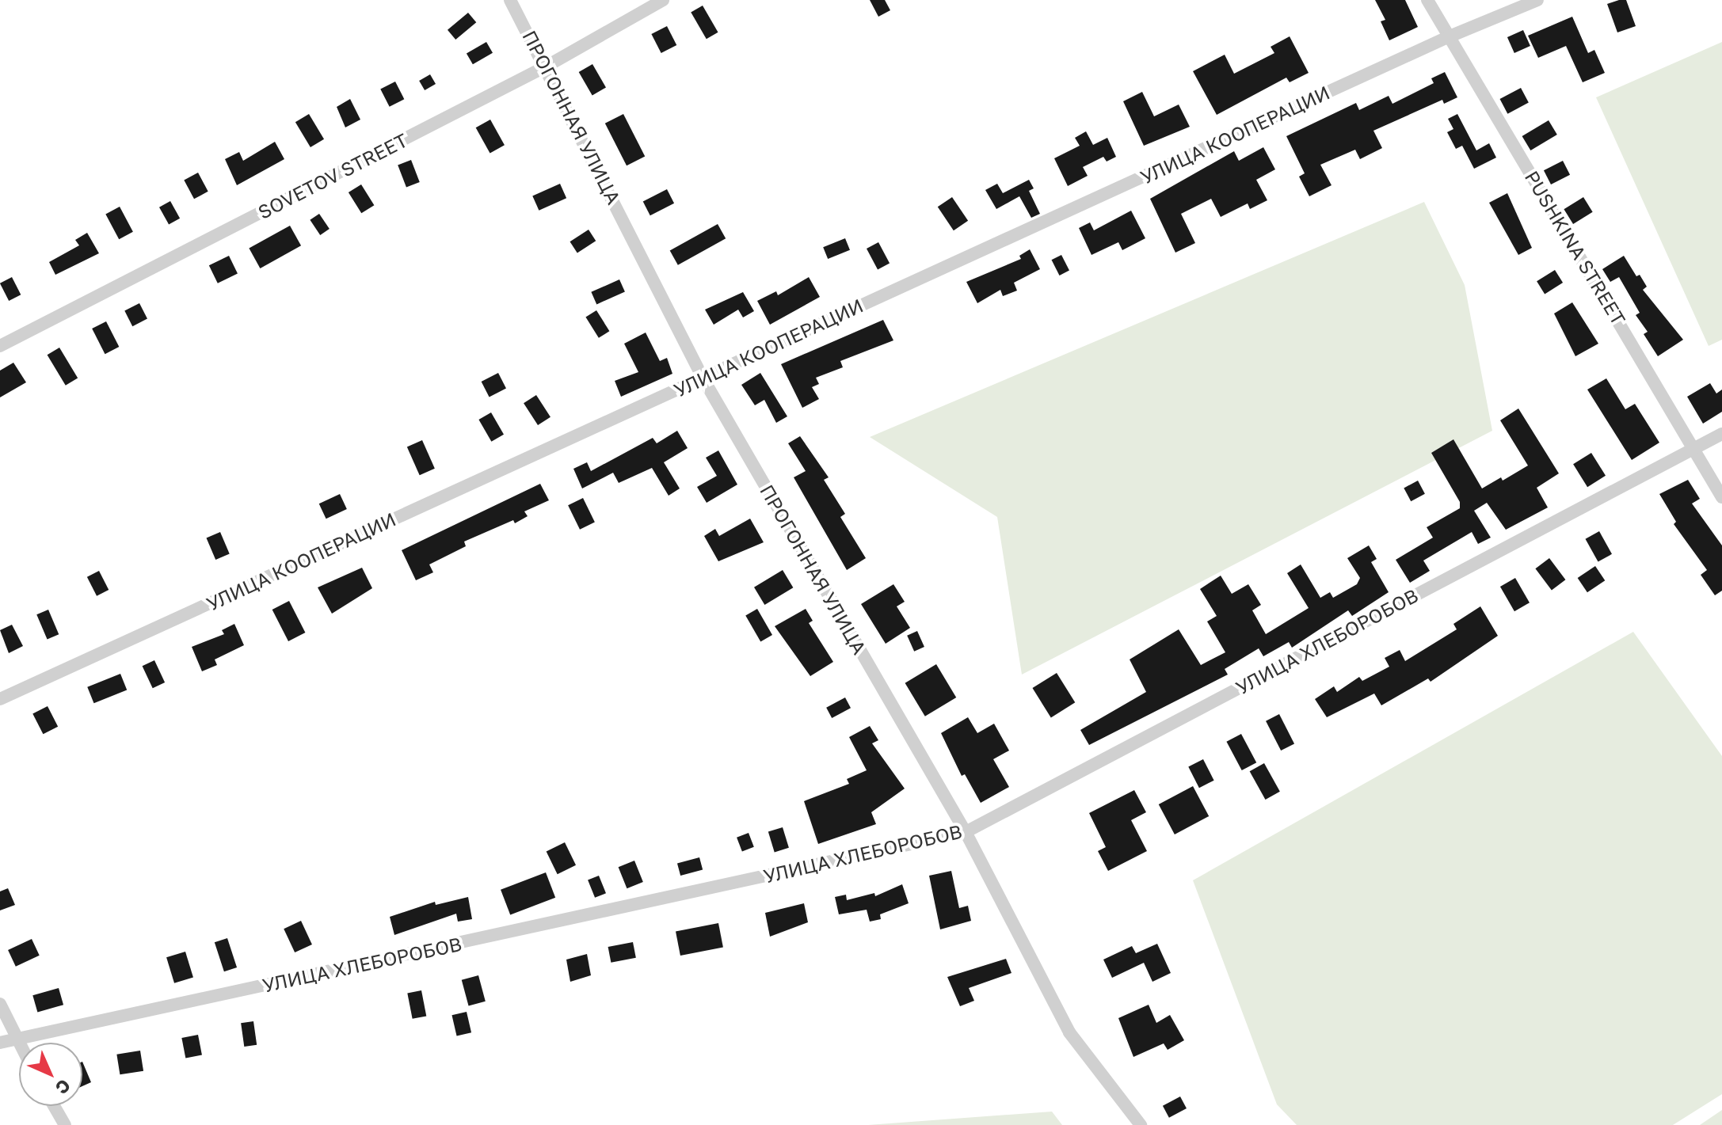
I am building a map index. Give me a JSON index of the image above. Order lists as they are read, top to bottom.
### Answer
{
  "streets": {
    "street": [
      "ПРОГОННАЯ УЛИЦА",
      "УЛИЦА КООПЕРАЦИИ",
      "SOVETOV STREET",
      "PUSHKINA STREET",
      "УЛИЦА ХЛЕБОРОБОВ"
    ]
  },
  "crossings": [
    ["ПРОГОННАЯ УЛИЦА", "УЛИЦА КООПЕРАЦИИ"],
    ["ПРОГОННАЯ УЛИЦА", "SOVETOV STREET"],
    ["ПРОГОННАЯ УЛИЦА", "УЛИЦА ХЛЕБОРОБОВ"],
    ["УЛИЦА КООПЕРАЦИИ", "PUSHKINA STREET"],
    ["PUSHKINA STREET", "УЛИЦА ХЛЕБОРОБОВ"]
  ],
  "north": "bottom right"
}
